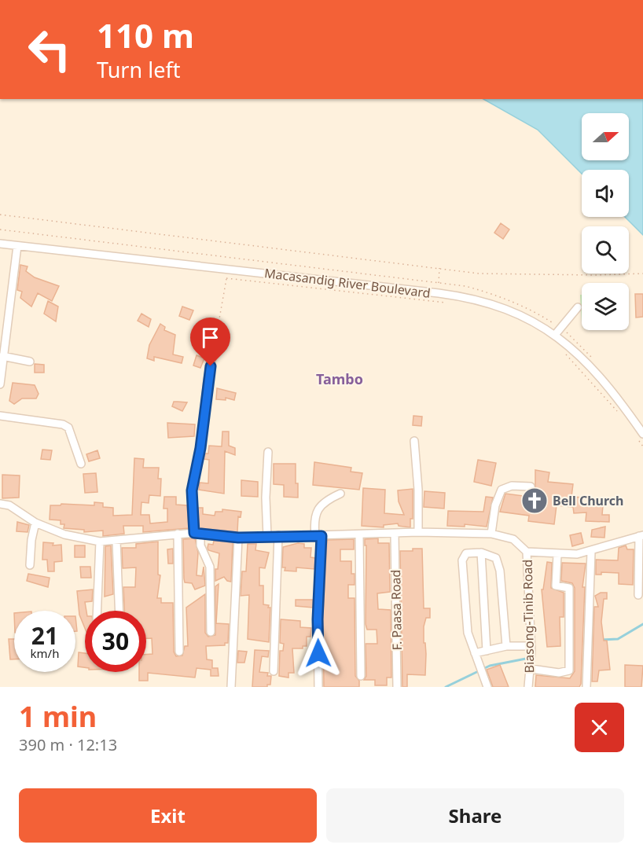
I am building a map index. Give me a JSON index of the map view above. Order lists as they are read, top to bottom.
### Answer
{
  "streets": {
    "street": ["Macasandig River Boulevard", "F. Paasa Road", "Biasong-Tinib Road"]
  },
  "districts": ["Tambo"],
  "places": {
    "church": ["Bell Church"]
  },
  "north": "right",
  "page": {
    "turn": ["110 m", "Turn left"],
    "speed": "21 km/h",
    "limit": "30",
    "heading": ["1 min", "390 m · 12:13"],
    "buttons": ["Exit", "Share"]
  }
}
